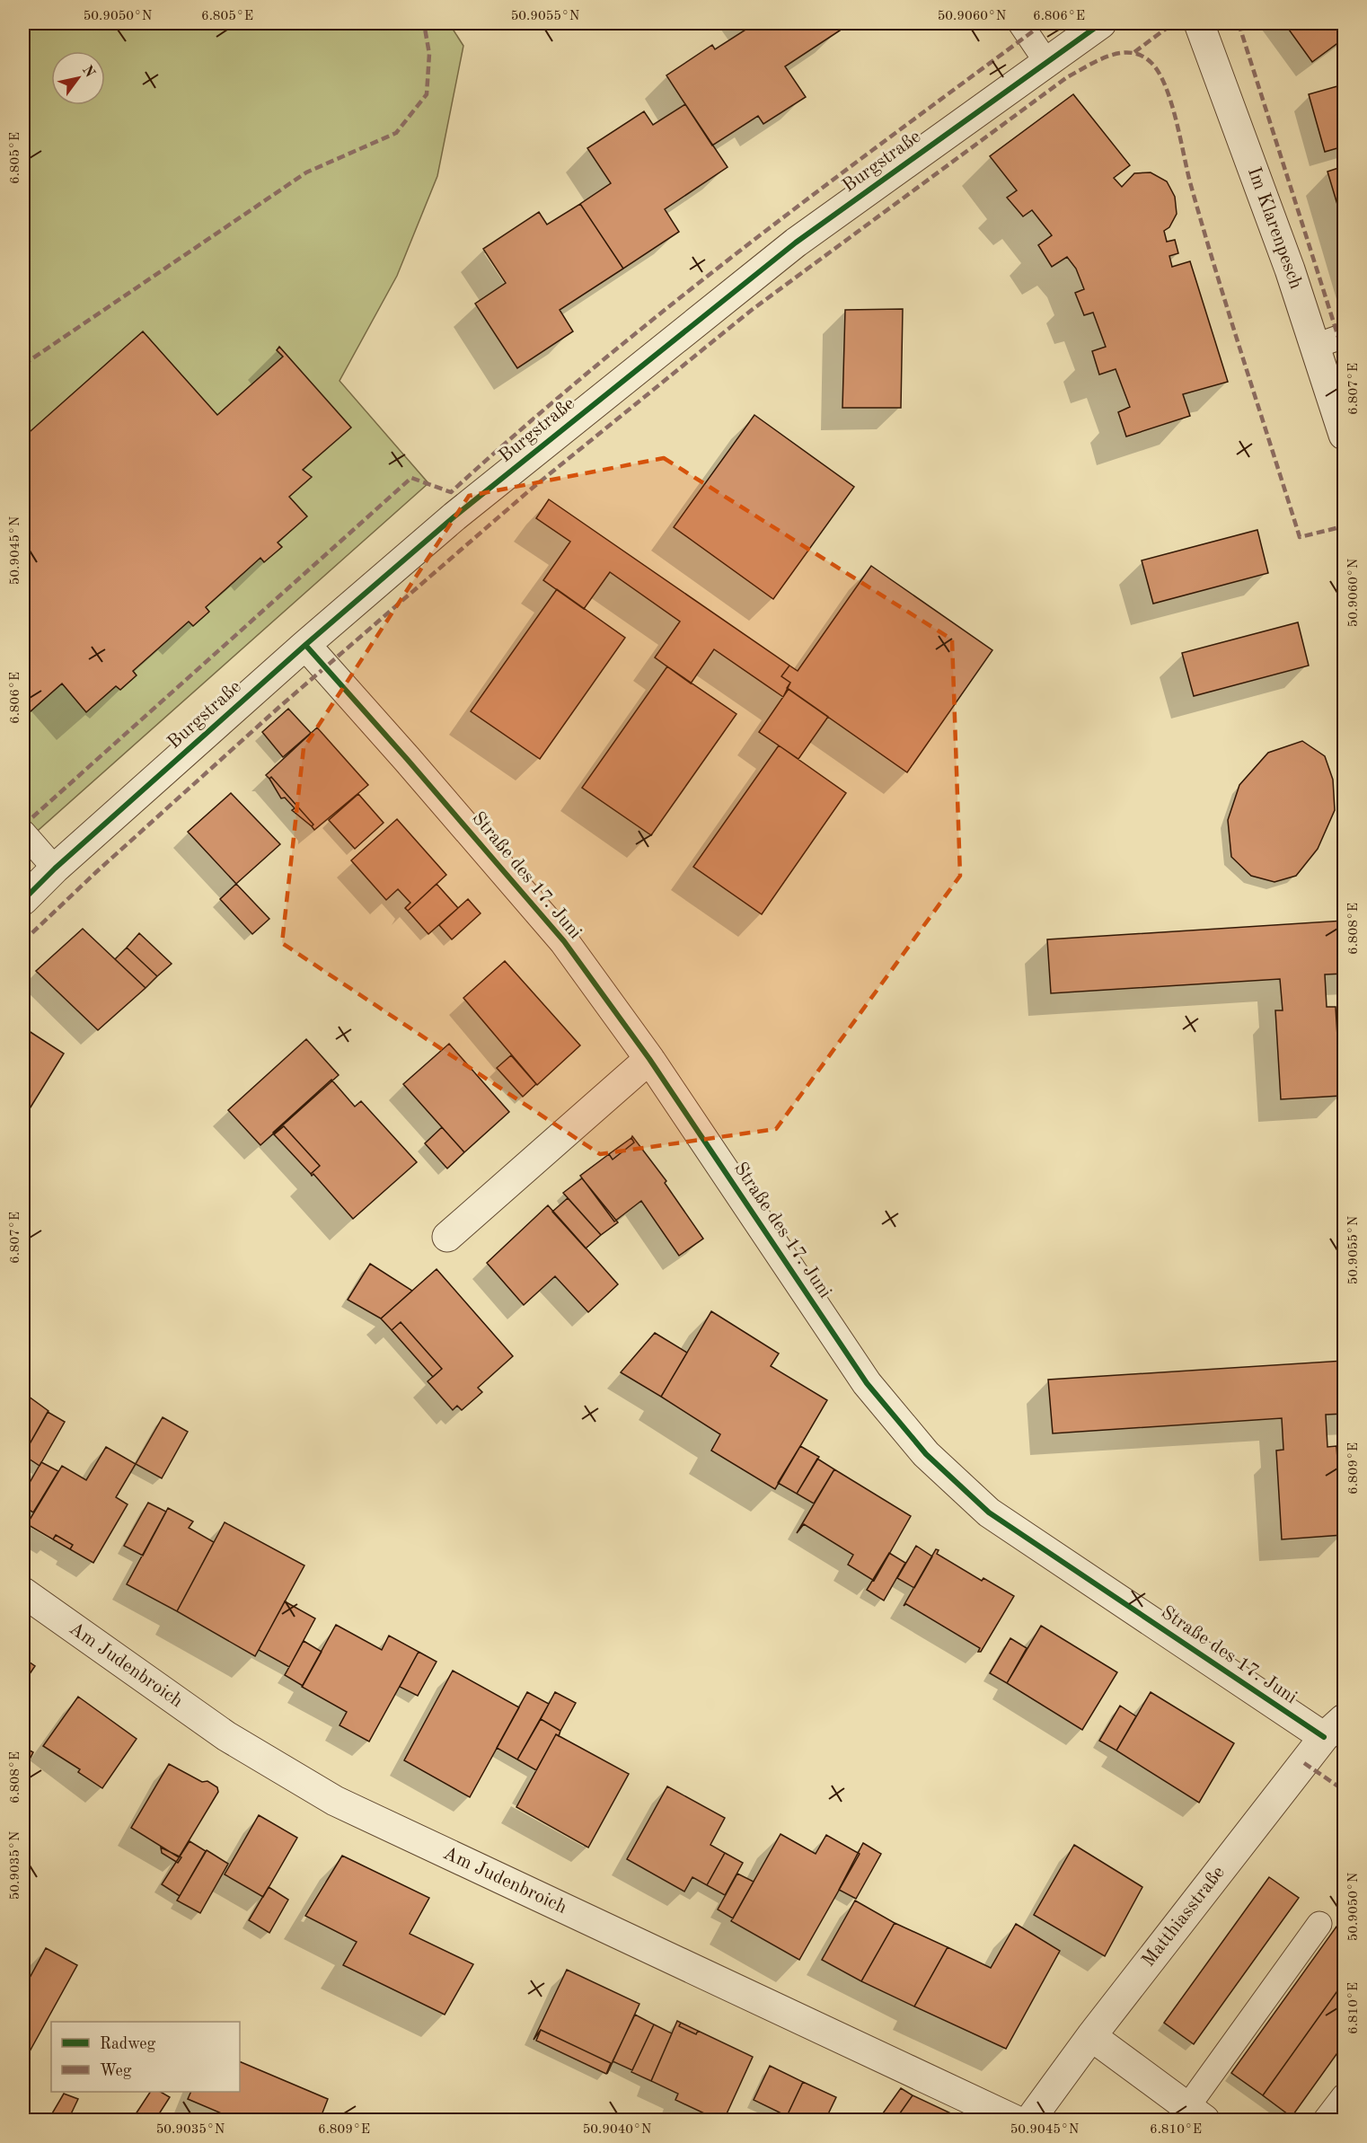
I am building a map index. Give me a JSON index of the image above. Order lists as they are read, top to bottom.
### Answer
{
  "streets": {
    "street": [
      "Burgstraße",
      "Im Klarenpesch",
      "Straße des 17. Juni",
      "Am Judenbroich",
      "Matthiasstraße"
    ]
  },
  "crossings": [
    ["Burgstraße", "Straße des 17. Juni"],
    ["Straße des 17. Juni", "Matthiasstraße"]
  ],
  "legend": ["Radweg", "Weg"],
  "north": "top right",
  "coordinates": [
    "50.9050°N",
    "6.805°E",
    "50.9055°N",
    "50.9060°N",
    "6.806°E",
    "6.807°E",
    "50.9045°N",
    "6.808°E",
    "6.809°E",
    "50.9035°N",
    "6.810°E",
    "50.9040°N"
  ]
}
